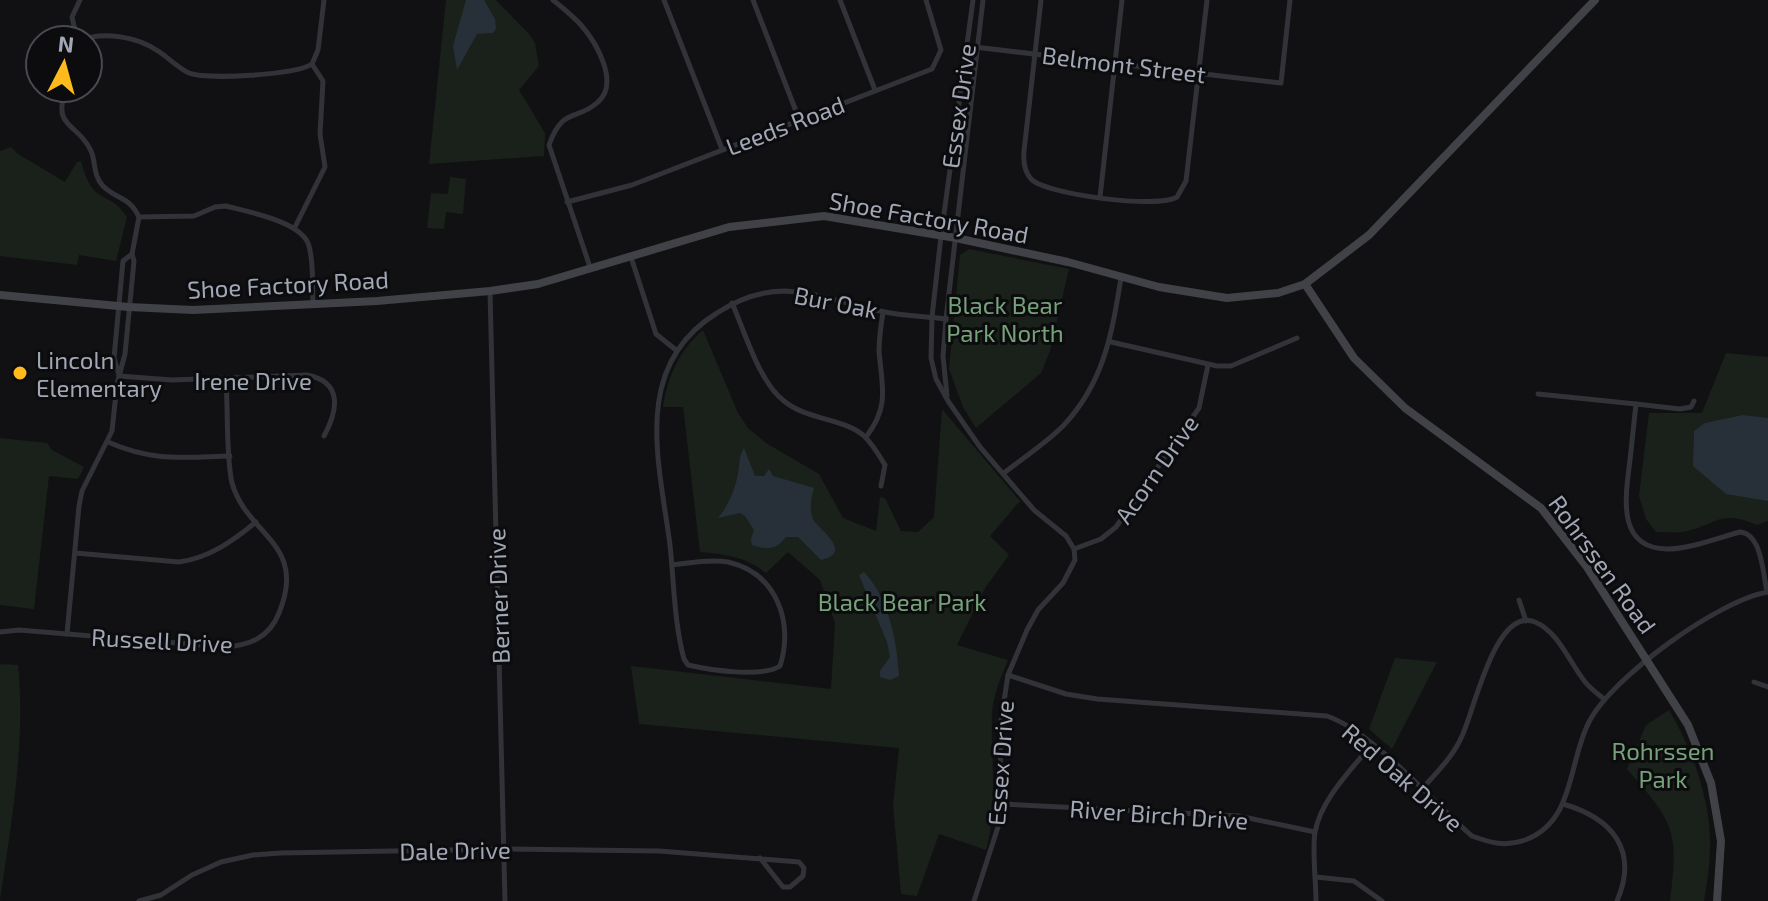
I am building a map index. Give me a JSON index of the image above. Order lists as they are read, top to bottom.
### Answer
{
  "streets": {
    "street": [
      "Belmont Street",
      "Essex Drive",
      "Leeds Road",
      "Shoe Factory Road",
      "Bur Oak",
      "Irene Drive",
      "Acorn Drive",
      "Rohrssen Road",
      "Berner Drive",
      "Russell Drive",
      "Red Oak Drive",
      "River Birch Drive",
      "Dale Drive"
    ]
  },
  "crossings": [
    ["Belmont Street", "Essex Drive"],
    ["Essex Drive", "Shoe Factory Road"],
    ["Essex Drive", "Bur Oak"],
    ["Essex Drive", "Acorn Drive"],
    ["Essex Drive", "Red Oak Drive"],
    ["Essex Drive", "River Birch Drive"],
    ["Shoe Factory Road", "Rohrssen Road"],
    ["Shoe Factory Road", "Berner Drive"],
    ["Irene Drive", "Russell Drive"],
    ["Rohrssen Road", "Red Oak Drive"],
    ["Berner Drive", "Dale Drive"]
  ],
  "parks": ["Black Bear Park North", "Black Bear Park", "Rohrssen Park"],
  "places": ["Lincoln Elementary"],
  "north": "top"
}
